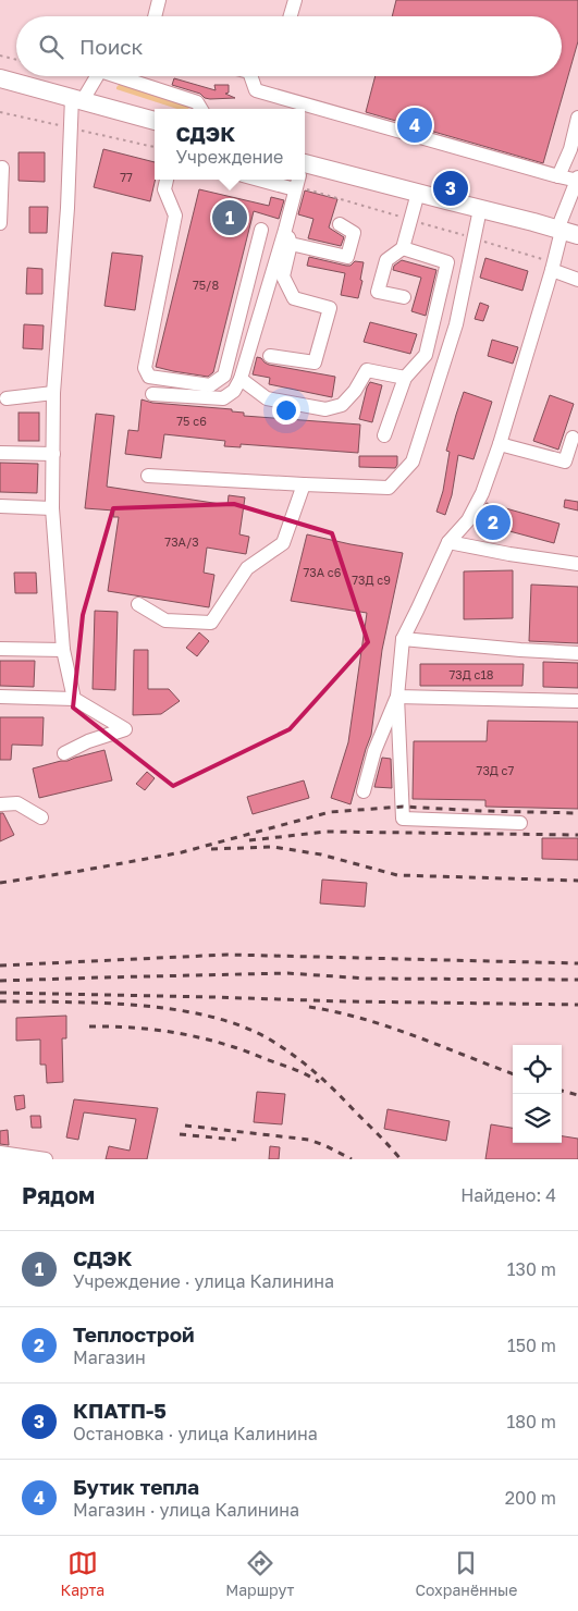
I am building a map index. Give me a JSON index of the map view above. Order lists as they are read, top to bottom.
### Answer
{
  "house_numbers": [
    "77",
    "75/8",
    "75 с6",
    "73А/3",
    "73А с6",
    "73Д с9",
    "73Д с18",
    "73Д с7"
  ],
  "page": {
    "search": "Поиск",
    "pins": [
      "4",
      "3",
      "1",
      "2"
    ],
    "popup": ["СДЭК", "Учреждение"],
    "heading": ["Рядом", "Найдено: 4"],
    "list": [
      {
        "mark": "1",
        "name": "СДЭК",
        "note": "Учреждение · улица Калинина",
        "value": "130 m"
      },
      {
        "mark": "2",
        "name": "Теплострой",
        "note": "Магазин",
        "value": "150 m"
      },
      {
        "mark": "3",
        "name": "КПАТП-5",
        "note": "Остановка · улица Калинина",
        "value": "180 m"
      },
      {
        "mark": "4",
        "name": "Бутик тепла",
        "note": "Магазин · улица Калинина",
        "value": "200 m"
      }
    ],
    "nav": ["Карта", "Маршрут", "Сохранённые"]
  }
}
